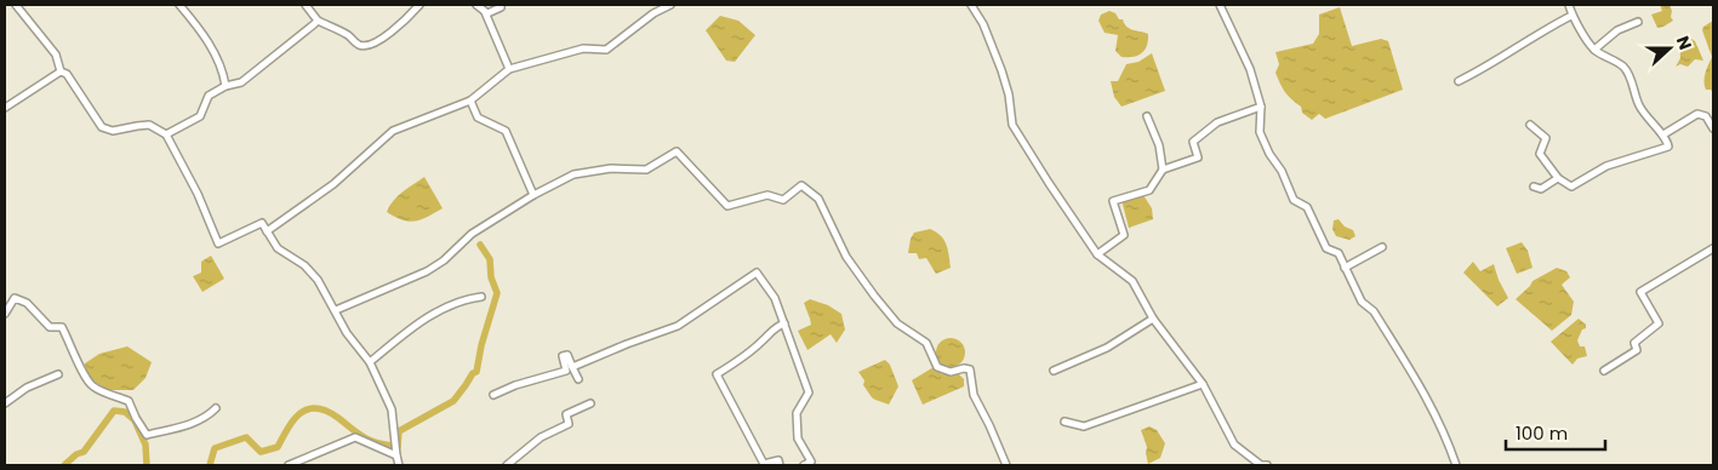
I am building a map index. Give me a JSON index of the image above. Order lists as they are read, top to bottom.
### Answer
{
  "scale_bar": "100 m",
  "north": "right"
}
